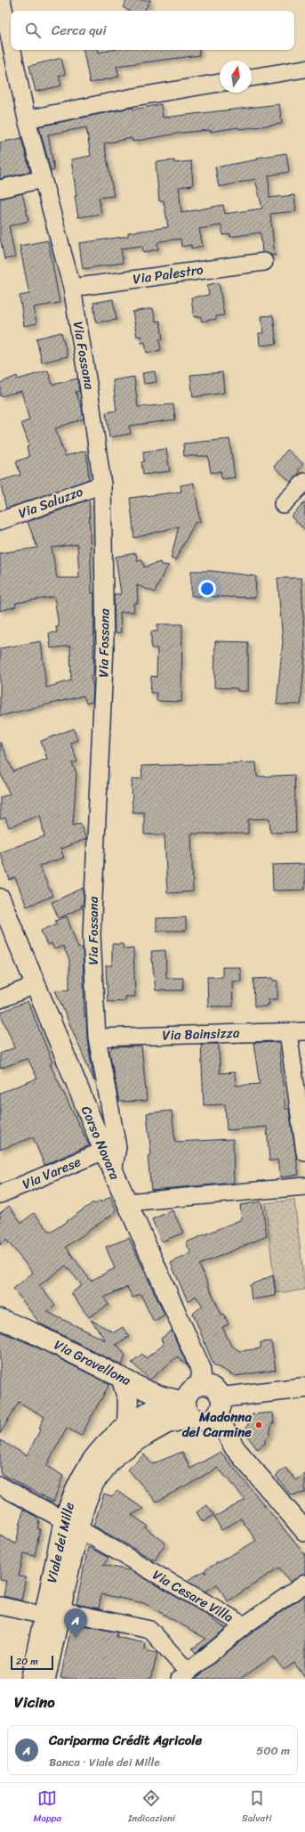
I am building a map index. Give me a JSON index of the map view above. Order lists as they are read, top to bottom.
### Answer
{
  "streets": {
    "main road": ["Corso Novara", "Via Gravellona", "Viale dei Mille"],
    "street": [
      "Via Palestro",
      "Via Fossana",
      "Via Saluzzo",
      "Via Bainsizza",
      "Via Varese",
      "Via Cesare Villa"
    ]
  },
  "crossings": [
    ["Via Palestro", "Via Fossana"],
    ["Via Fossana", "Via Saluzzo"],
    ["Via Fossana", "Via Bainsizza"],
    ["Via Fossana", "Corso Novara"],
    ["Corso Novara", "Via Varese"],
    ["Corso Novara", "Via Gravellona"],
    ["Corso Novara", "Viale dei Mille"],
    ["Via Gravellona", "Viale dei Mille"],
    ["Viale dei Mille", "Via Cesare Villa"]
  ],
  "places": ["Madonna del Carmine"],
  "scale_bar": "20 m",
  "north": "top",
  "page": {
    "search": "Cerca qui",
    "pins": "A",
    "scale": "20 m",
    "heading": "Vicino",
    "list": [
      {
        "mark": "A",
        "name": "Cariparma Crédit Agricole",
        "note": "Banca · Viale dei Mille",
        "value": "500 m"
      }
    ],
    "nav": ["Mappa", "Indicazioni", "Salvati"]
  }
}
